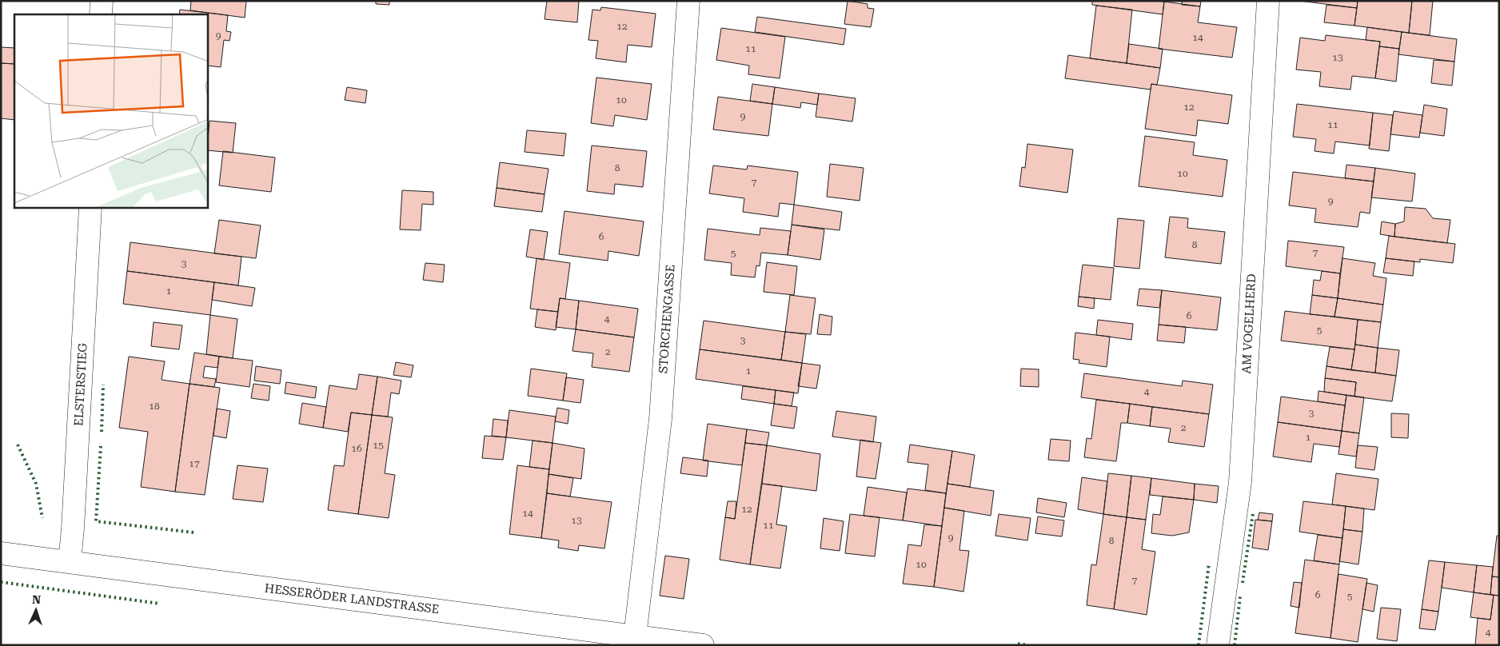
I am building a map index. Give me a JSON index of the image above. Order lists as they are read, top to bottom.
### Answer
{
  "streets": {
    "street": [
      "STORCHENGASSE",
      "AM VOGELHERD",
      "ELSTERSTIEG",
      "HESSERÖDER LANDSTRASSE"
    ]
  },
  "crossings": [
    ["STORCHENGASSE", "HESSERÖDER LANDSTRASSE"],
    ["ELSTERSTIEG", "HESSERÖDER LANDSTRASSE"]
  ],
  "house_numbers": [
    "12",
    "9",
    "14",
    "11",
    "13",
    "10",
    "12",
    "9",
    "11",
    "8",
    "10",
    "7",
    "9",
    "6",
    "8",
    "7",
    "5",
    "3",
    "1",
    "6",
    "4",
    "5",
    "3",
    "2",
    "1",
    "4",
    "18",
    "3",
    "2",
    "1",
    "15",
    "16",
    "17",
    "12",
    "14",
    "13",
    "11",
    "9",
    "8",
    "10",
    "7",
    "6",
    "5",
    "4"
  ],
  "north": "top"
}
